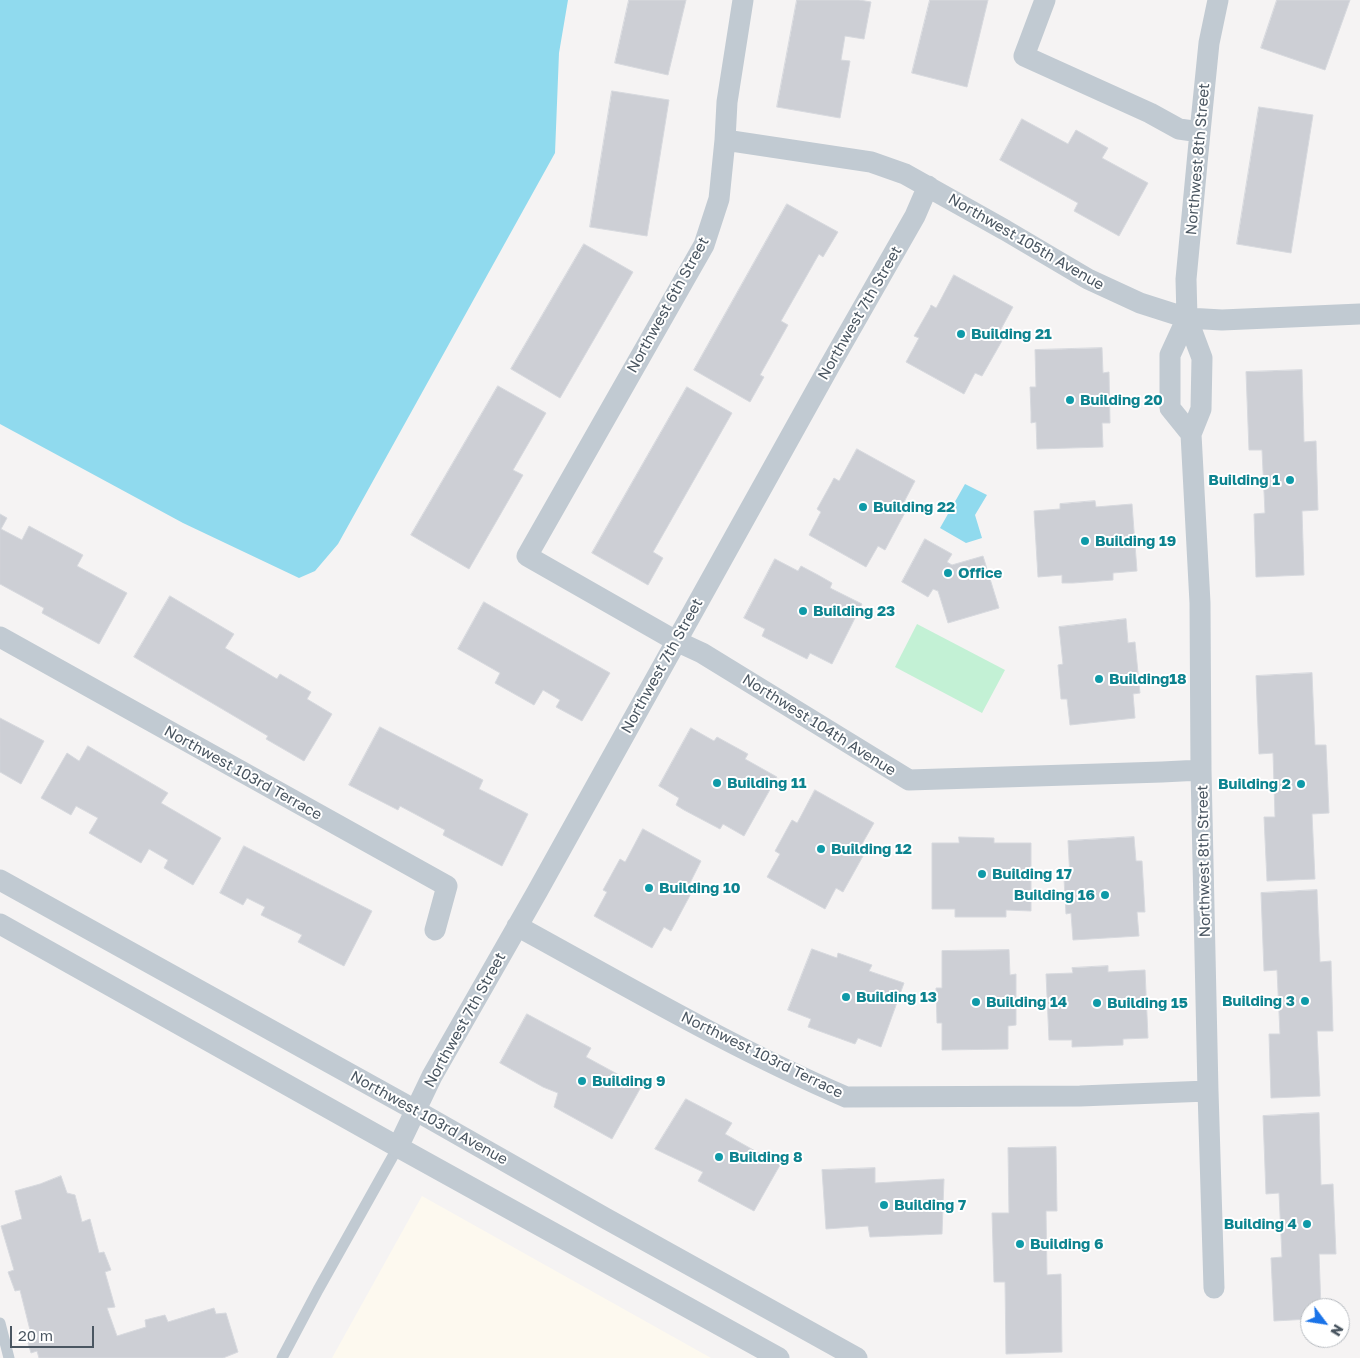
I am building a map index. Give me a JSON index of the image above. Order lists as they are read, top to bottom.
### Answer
{
  "streets": {
    "street": [
      "Northwest 8th Street",
      "Northwest 105th Avenue",
      "Northwest 6th Street",
      "Northwest 7th Street",
      "Northwest 104th Avenue",
      "Northwest 103rd Terrace",
      "Northwest 103rd Avenue"
    ]
  },
  "crossings": [
    ["Northwest 8th Street", "Northwest 105th Avenue"],
    ["Northwest 8th Street", "Northwest 104th Avenue"],
    ["Northwest 8th Street", "Northwest 103rd Terrace"],
    ["Northwest 105th Avenue", "Northwest 6th Street"],
    ["Northwest 105th Avenue", "Northwest 7th Street"],
    ["Northwest 6th Street", "Northwest 104th Avenue"],
    ["Northwest 7th Street", "Northwest 104th Avenue"],
    ["Northwest 7th Street", "Northwest 103rd Terrace"],
    ["Northwest 7th Street", "Northwest 103rd Avenue"]
  ],
  "places": [
    "Building 21",
    "Building 20",
    "Building 1",
    "Building 22",
    "Building 19",
    "Office",
    "Building 23",
    "Building18",
    "Building 11",
    "Building 2",
    "Building 12",
    "Building 17",
    "Building 10",
    "Building 16",
    "Building 13",
    "Building 3",
    "Building 14",
    "Building 15",
    "Building 9",
    "Building 8",
    "Building 7",
    "Building 4",
    "Building 6"
  ],
  "scale_bar": "20 m",
  "north": "bottom right"
}
